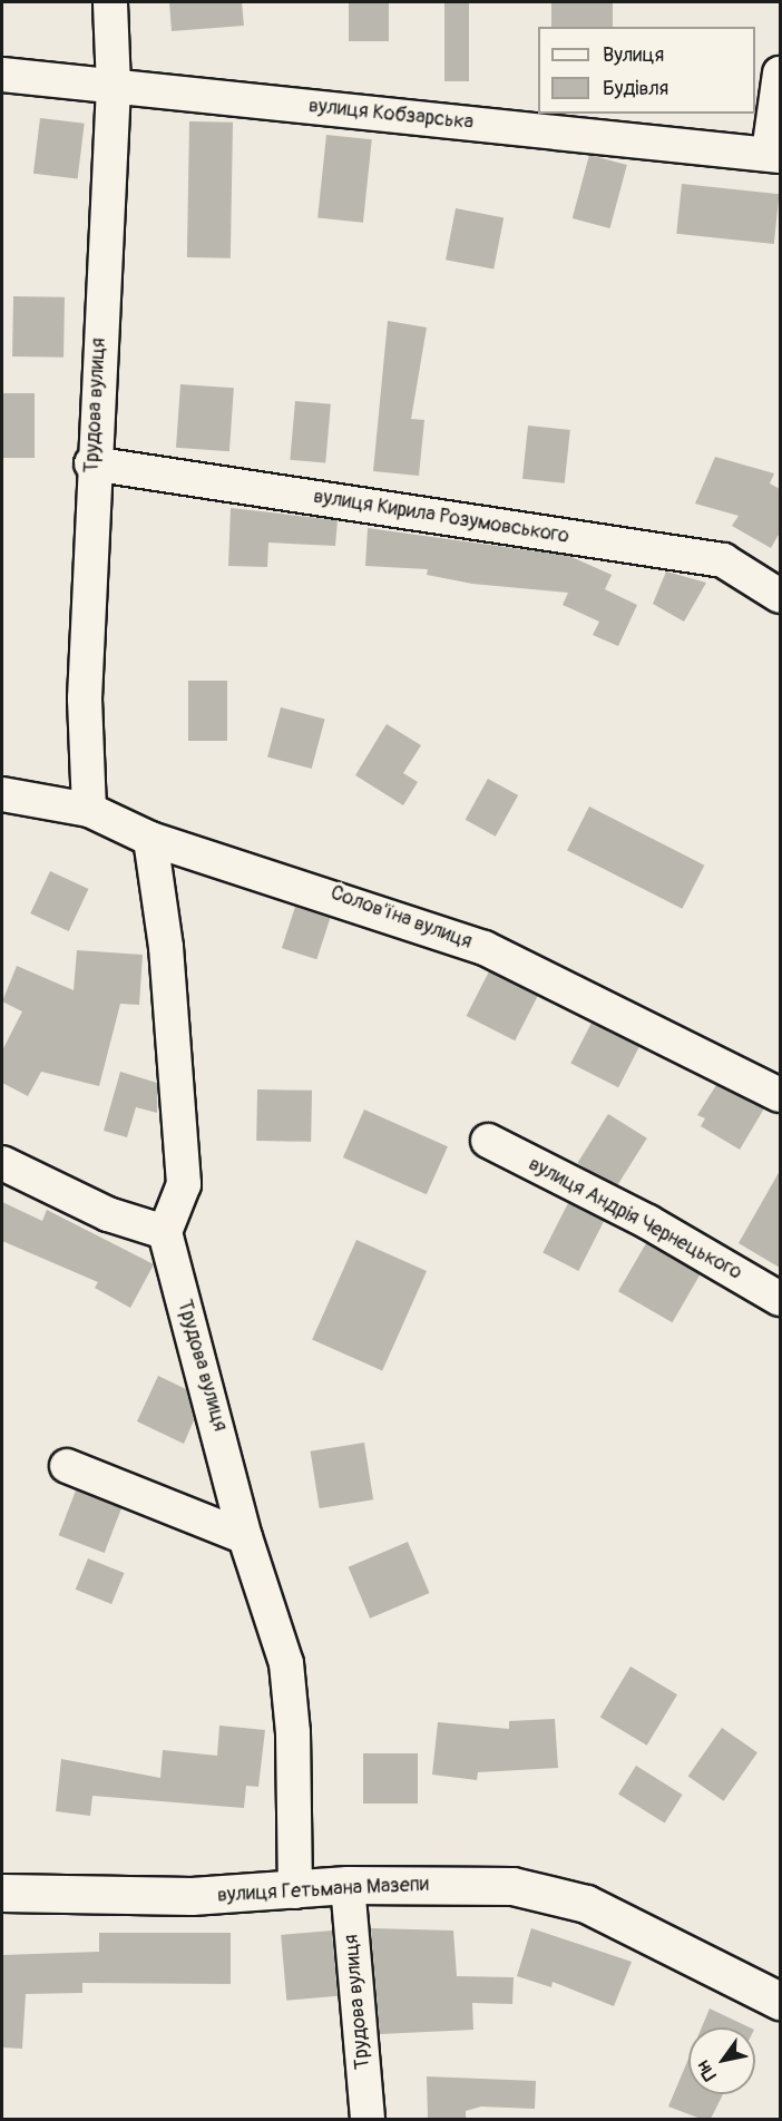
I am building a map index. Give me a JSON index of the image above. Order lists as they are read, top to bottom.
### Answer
{
  "streets": {
    "street": [
      "вулиця Кобзарська",
      "Трудова вулиця",
      "вулиця Кирила Розумовського",
      "Солов'їна вулиця",
      "вулиця Андрія Чернецького",
      "вулиця Гетьмана Мазепи"
    ]
  },
  "crossings": [
    ["вулиця Кобзарська", "Трудова вулиця"],
    ["Трудова вулиця", "вулиця Кирила Розумовського"],
    ["Трудова вулиця", "Солов'їна вулиця"],
    ["Трудова вулиця", "вулиця Гетьмана Мазепи"]
  ],
  "legend": ["Вулиця", "Будівля"],
  "north": "bottom left"
}
